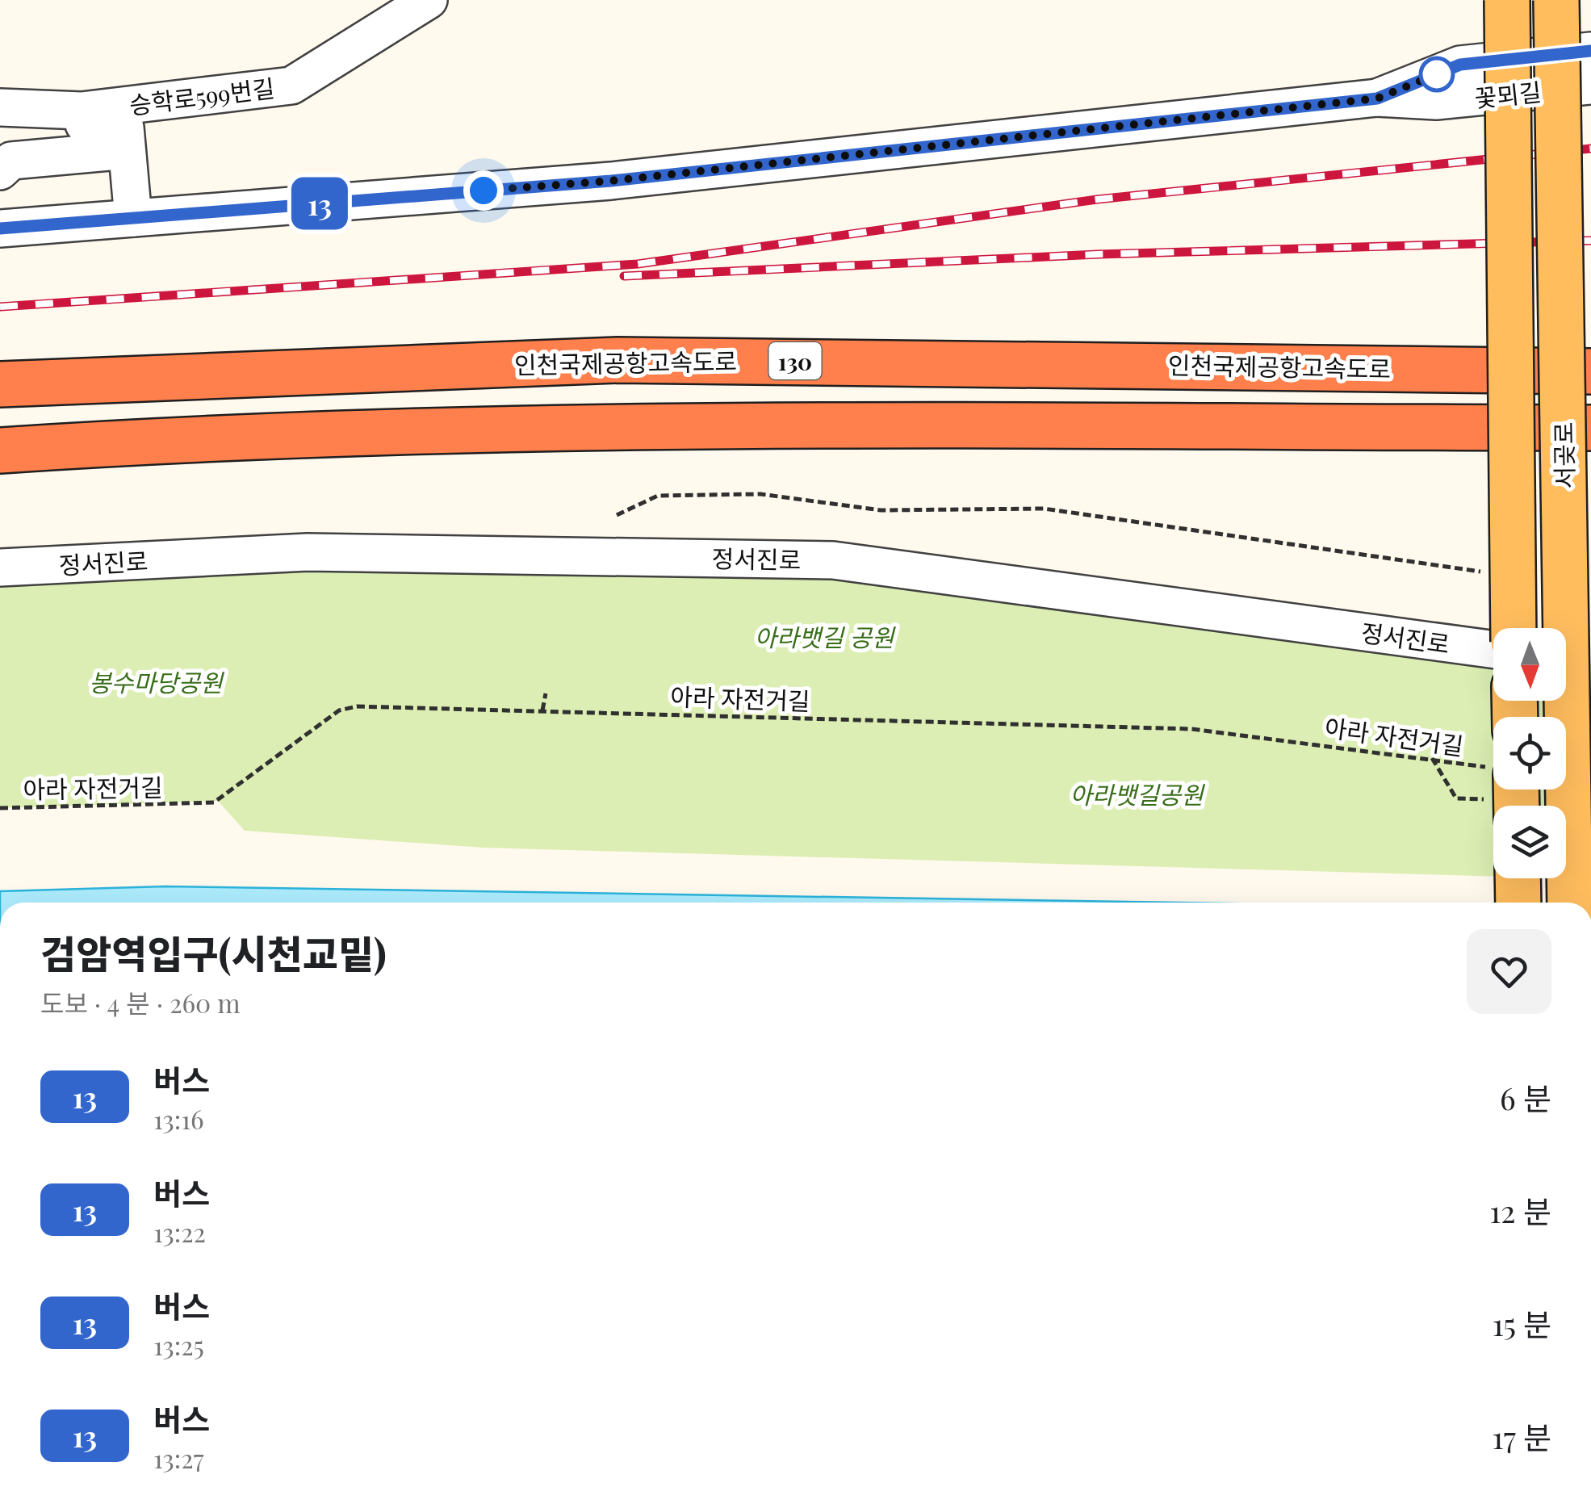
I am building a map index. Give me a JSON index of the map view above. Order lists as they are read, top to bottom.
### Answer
{
  "streets": {
    "highway": ["130", "인천국제공항고속도로"],
    "main road": ["서곶로"],
    "street": ["꽃뫼길", "승학로599번길", "정서진로"],
    "path": ["아라 자전거길"]
  },
  "parks": ["아라뱃길 공원", "봉수마당공원", "아라뱃길공원"],
  "lines": ["bus line 13"],
  "north": "bottom",
  "page": {
    "on_map": "13",
    "heading": ["검암역입구(시천교밑)", "도보 · 4 분 · 260 m"],
    "list": [
      {
        "mark": "13",
        "name": "버스",
        "note": "13:16",
        "value": "6 분"
      },
      {
        "mark": "13",
        "name": "버스",
        "note": "13:22",
        "value": "12 분"
      },
      {
        "mark": "13",
        "name": "버스",
        "note": "13:25",
        "value": "15 분"
      },
      {
        "mark": "13",
        "name": "버스",
        "note": "13:27",
        "value": "17 분"
      }
    ]
  }
}
